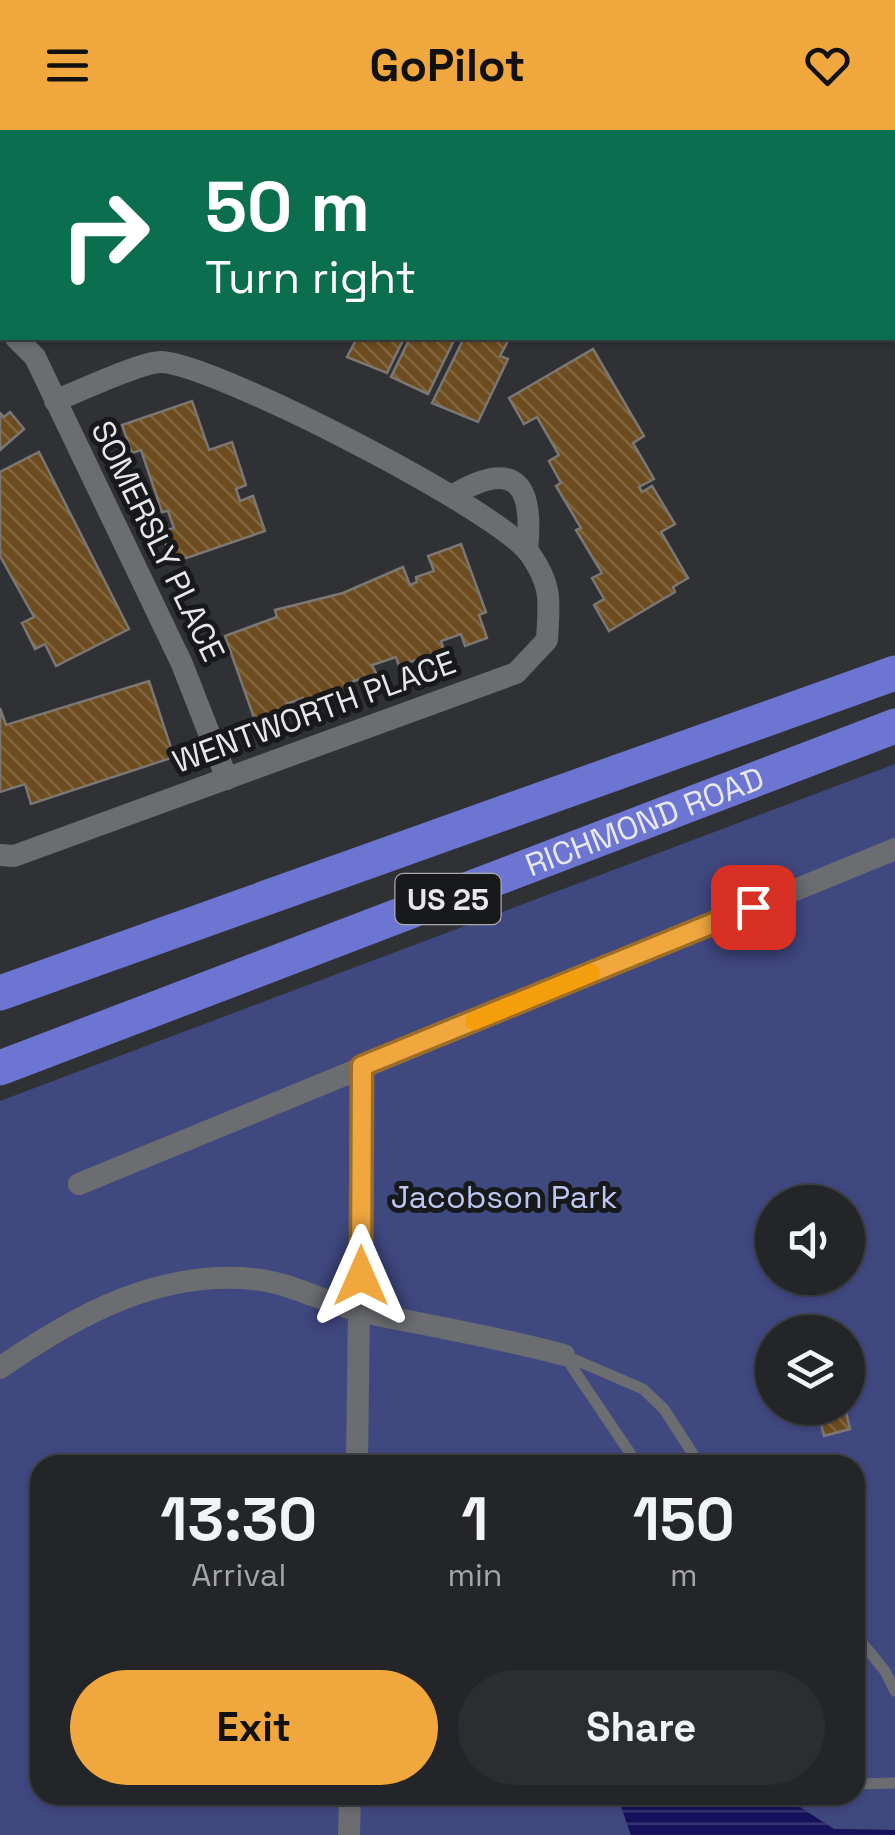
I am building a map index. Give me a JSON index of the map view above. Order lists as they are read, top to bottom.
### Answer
{
  "streets": {
    "highway": ["RICHMOND ROAD", "US 25"],
    "street": ["SOMERSLY PLACE", "WENTWORTH PLACE"]
  },
  "crossings": [
    ["SOMERSLY PLACE", "WENTWORTH PLACE"]
  ],
  "parks": ["Jacobson Park"],
  "page": {
    "header": "GoPilot",
    "turn": ["50 m", "Turn right"],
    "eta": [
      "13:30",
      "Arrival",
      "1",
      "min",
      "150",
      "m"
    ],
    "buttons": ["Exit", "Share"]
  }
}
